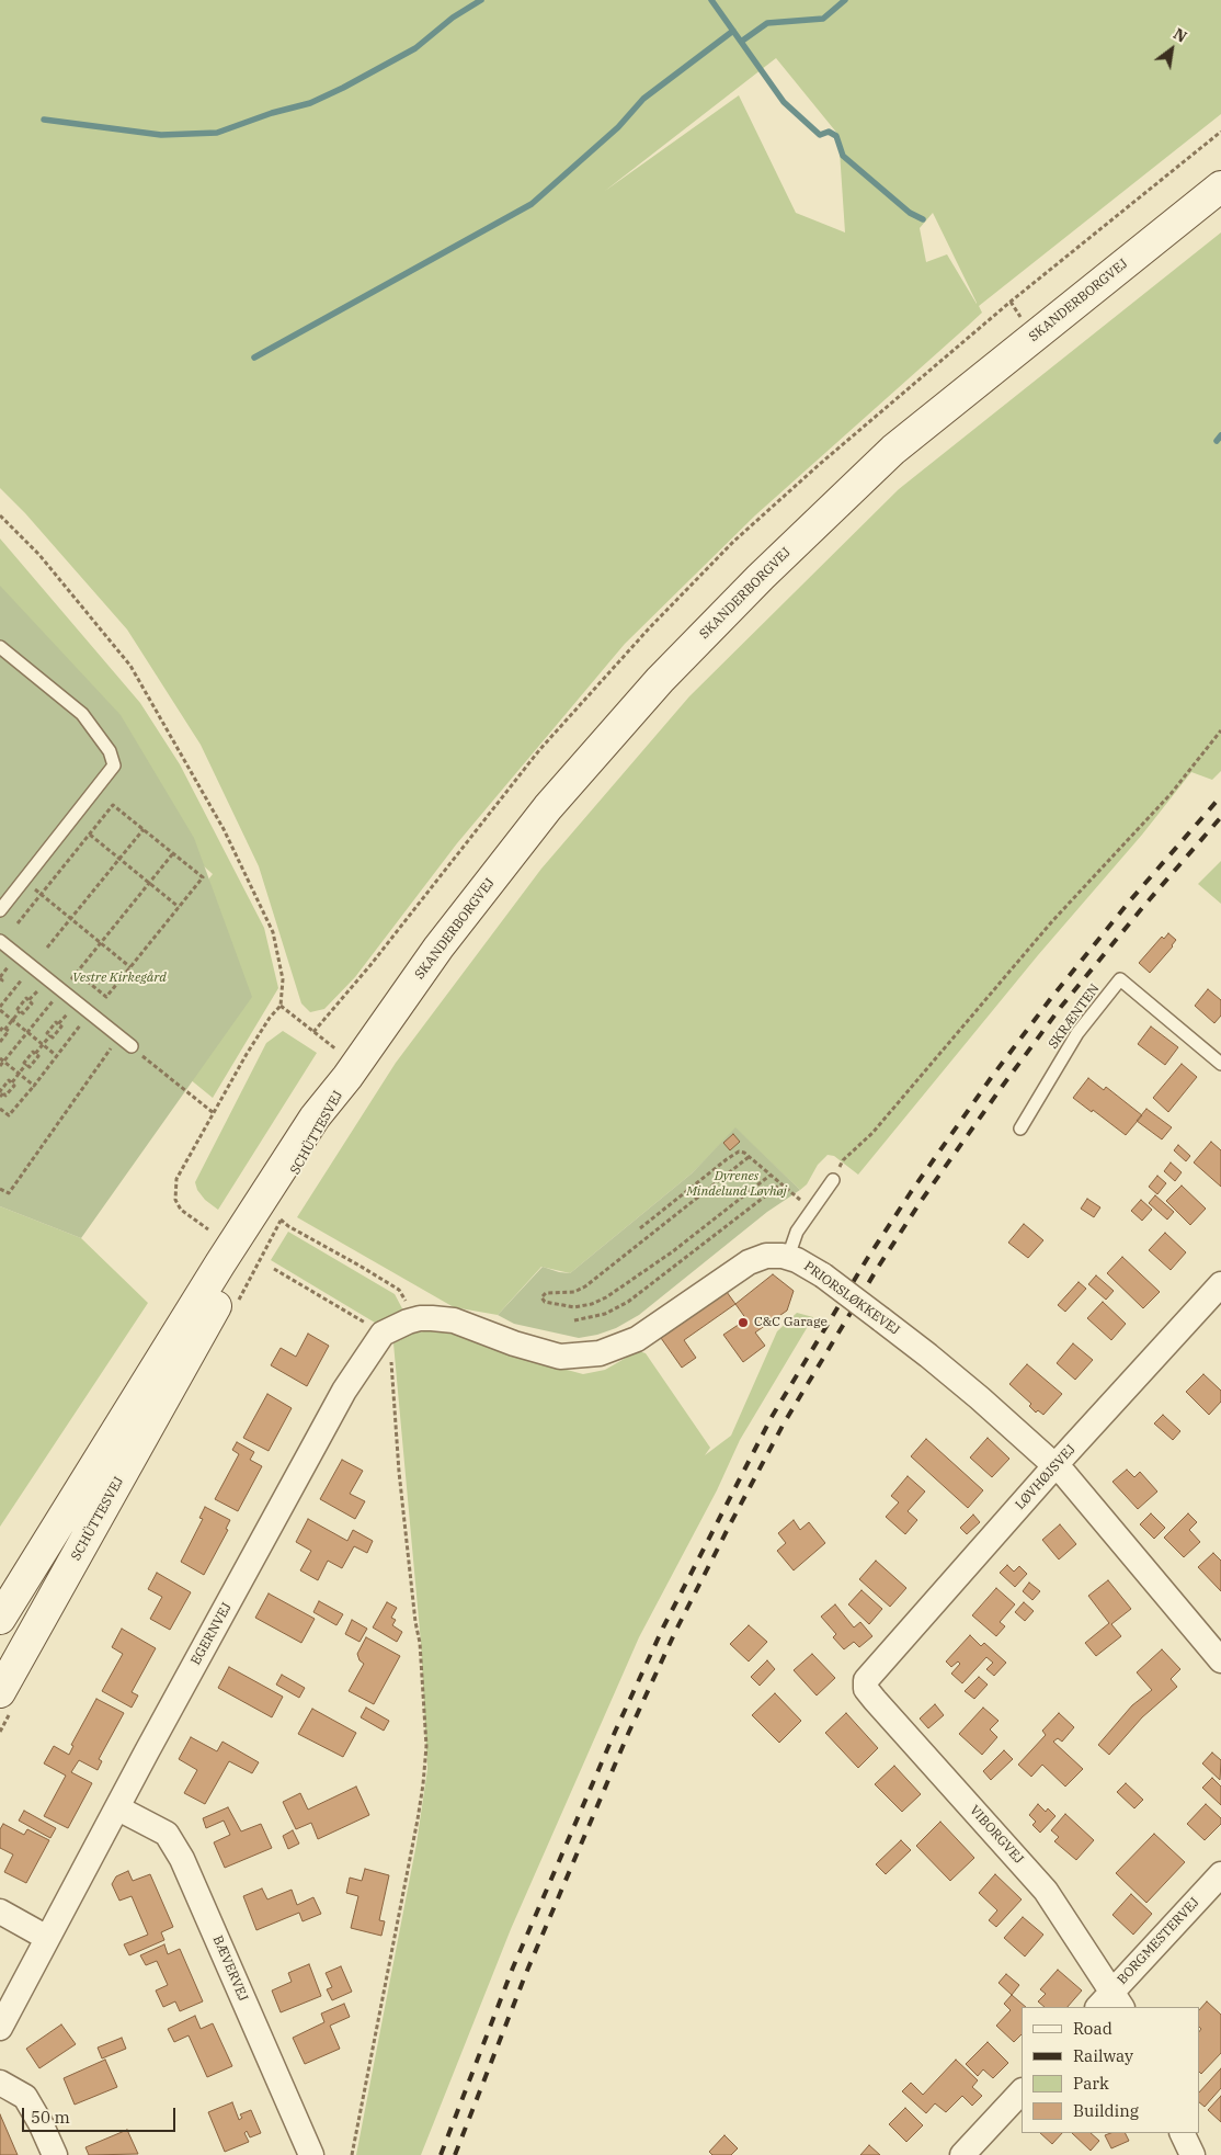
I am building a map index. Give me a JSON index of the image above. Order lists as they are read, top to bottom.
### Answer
{
  "streets": {
    "main road": ["SKANDERBORGVEJ", "SCHÜTTESVEJ"],
    "street": [
      "PRIORSLØKKEVEJ",
      "LØVHØJSVEJ",
      "EGERNVEJ",
      "VIBORGVEJ",
      "BORGMESTERVEJ",
      "BÆVERVEJ"
    ],
    "lane": ["SKRÆNTEN"]
  },
  "crossings": [
    ["SKANDERBORGVEJ", "SCHÜTTESVEJ"],
    ["PRIORSLØKKEVEJ", "LØVHØJSVEJ"],
    ["PRIORSLØKKEVEJ", "EGERNVEJ"],
    ["LØVHØJSVEJ", "VIBORGVEJ"],
    ["EGERNVEJ", "BÆVERVEJ"],
    ["VIBORGVEJ", "BORGMESTERVEJ"]
  ],
  "parks": ["Vestre Kirkegård", "Dyrenes Mindelund Løvhøj"],
  "places": ["C&C Garage"],
  "legend": [
    "Road",
    "Railway",
    "Park",
    "Building"
  ],
  "scale_bar": "50 m",
  "north": "top right"
}
